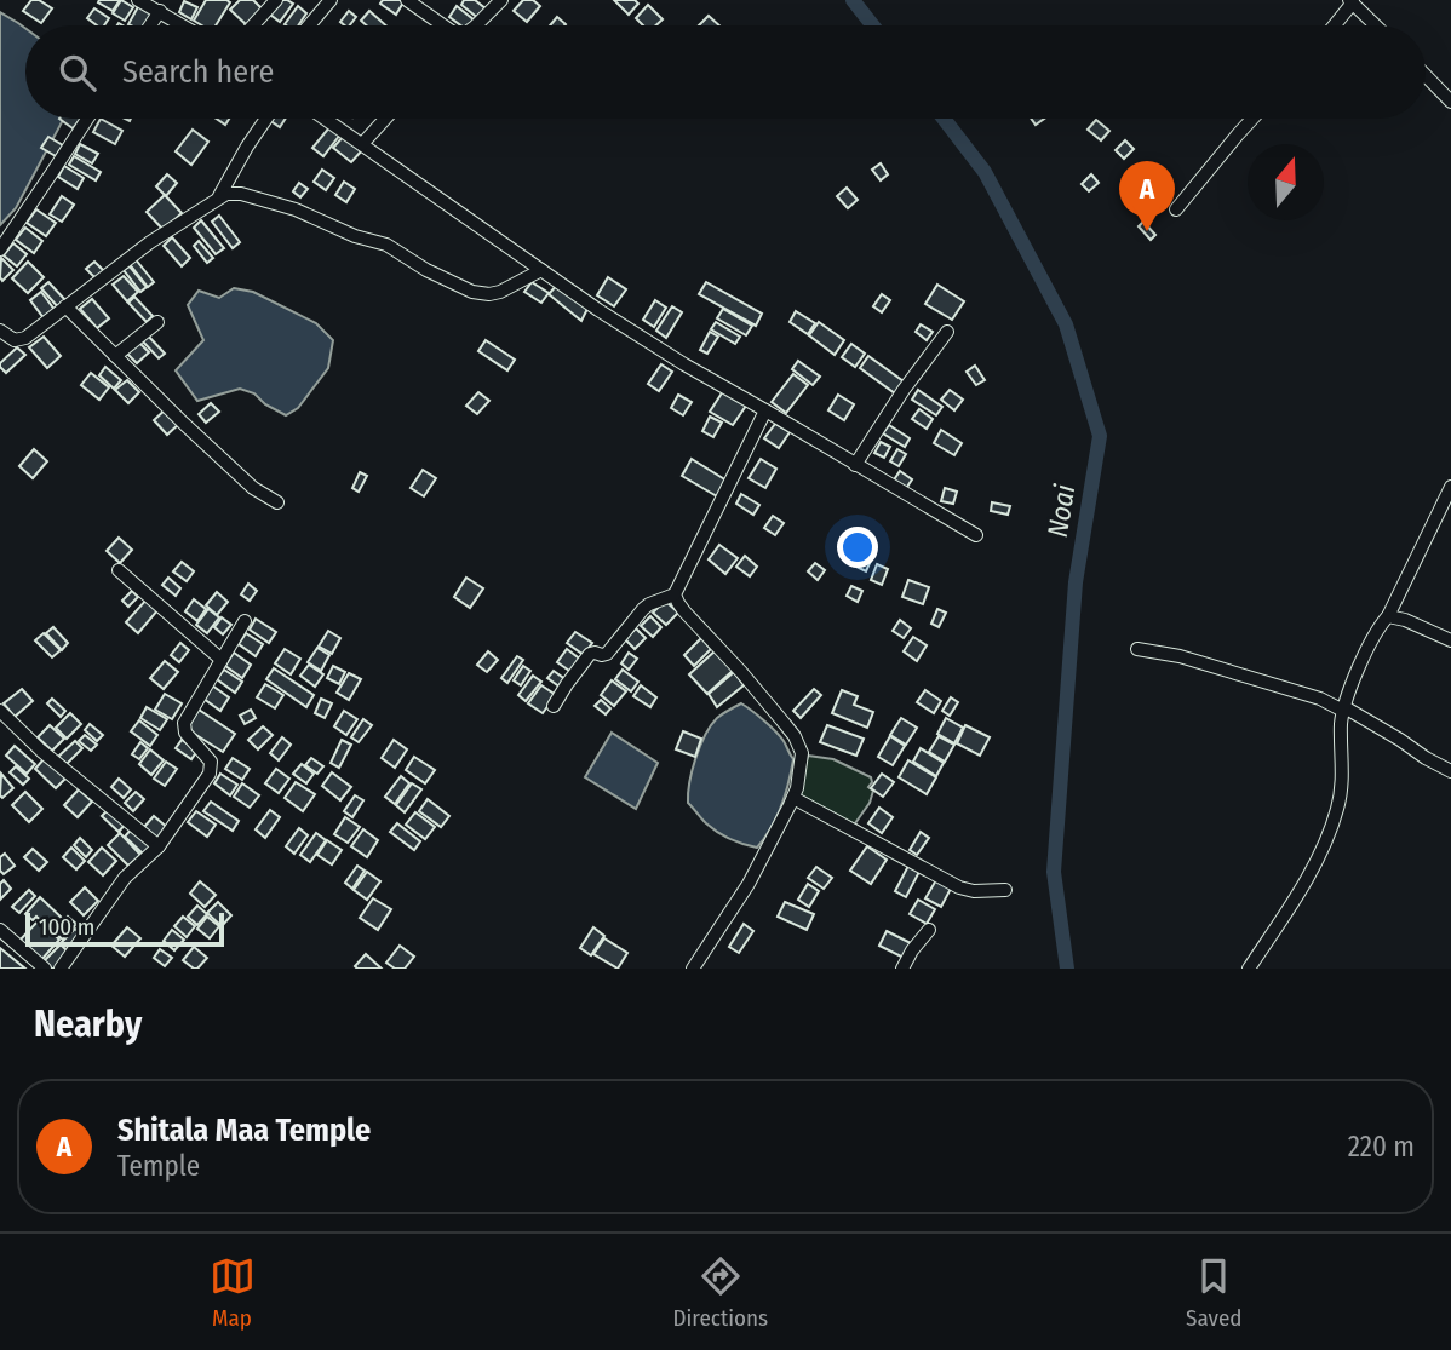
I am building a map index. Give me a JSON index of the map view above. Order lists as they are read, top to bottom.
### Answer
{
  "water": ["Noai"],
  "scale_bar": "100 m",
  "north": "top",
  "page": {
    "search": "Search here",
    "pins": "A",
    "scale": "100 m",
    "heading": "Nearby",
    "list": [
      {
        "mark": "A",
        "name": "Shitala Maa Temple",
        "note": "Temple",
        "value": "220 m"
      }
    ],
    "nav": ["Map", "Directions", "Saved"]
  }
}
